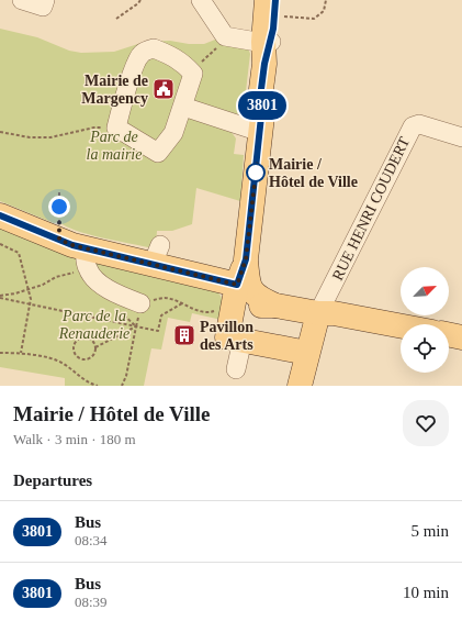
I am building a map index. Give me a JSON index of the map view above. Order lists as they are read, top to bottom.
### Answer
{
  "streets": {
    "street": ["RUE HENRI COUDERT"]
  },
  "parks": ["Parc de la mairie", "Parc de la Renauderie"],
  "places": {
    "public building": ["Mairie de Margency"],
    "other": ["Mairie / Hôtel de Ville"],
    "building": ["Pavillon des Arts"]
  },
  "lines": ["bus line 3801"],
  "north": "top right",
  "page": {
    "on_map": "3801",
    "heading": [
      ["Mairie / Hôtel de Ville", "Walk · 3 min · 180 m"],
      "Departures"
    ],
    "list": [
      {
        "mark": "3801",
        "name": "Bus",
        "note": "08:34",
        "value": "5 min"
      },
      {
        "mark": "3801",
        "name": "Bus",
        "note": "08:39",
        "value": "10 min"
      }
    ]
  }
}
